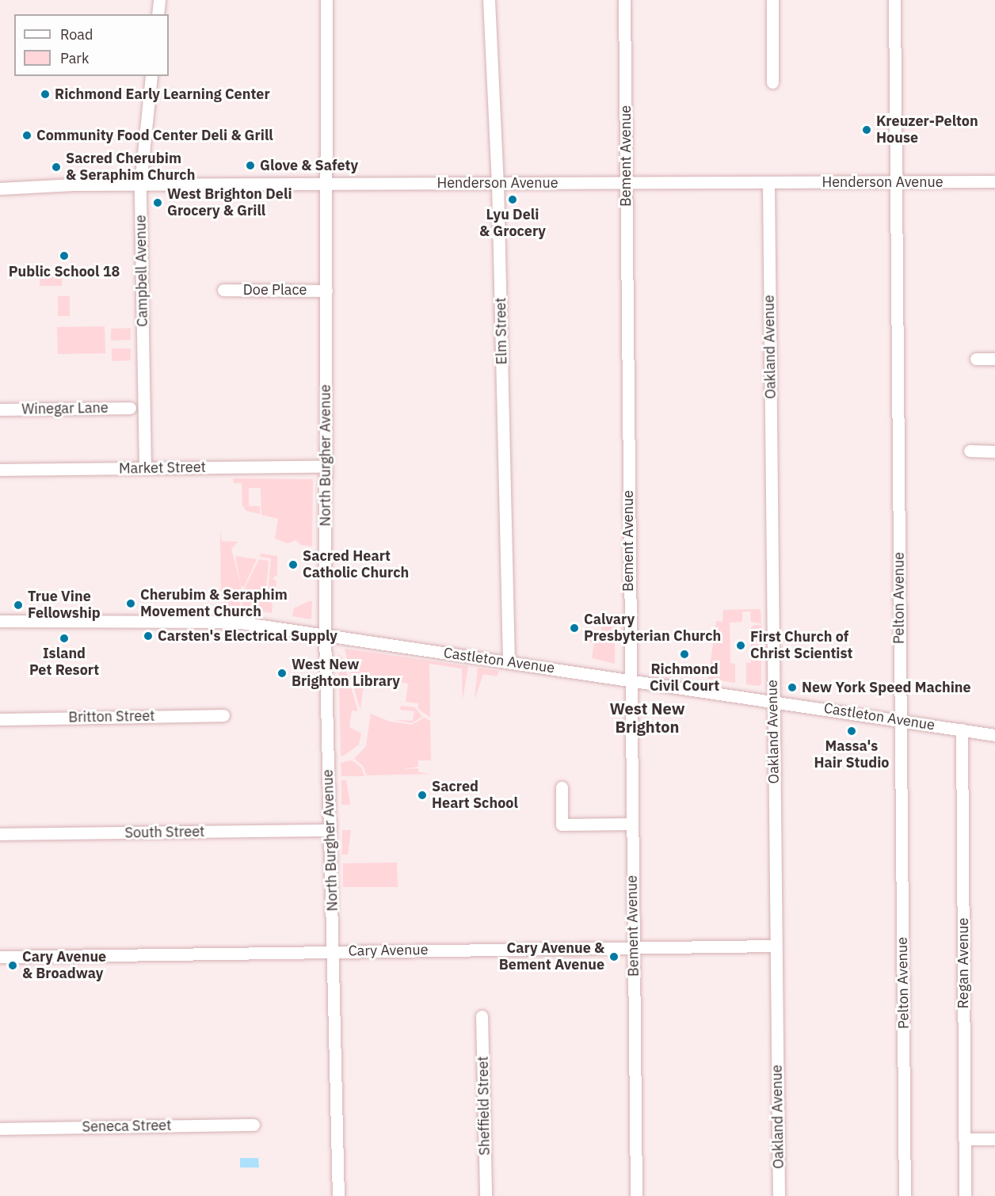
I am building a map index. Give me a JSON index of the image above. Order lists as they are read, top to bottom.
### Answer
{
  "streets": {
    "street": [
      "Bement Avenue",
      "Henderson Avenue",
      "Campbell Avenue",
      "Doe Place",
      "Elm Street",
      "Oakland Avenue",
      "Winegar Lane",
      "North Burgher Avenue",
      "Market Street",
      "Pelton Avenue",
      "Castleton Avenue",
      "Britton Street",
      "South Street",
      "Cary Avenue",
      "Regan Avenue",
      "Sheffield Street",
      "Seneca Street"
    ]
  },
  "crossings": [
    ["Bement Avenue", "Henderson Avenue"],
    ["Bement Avenue", "Castleton Avenue"],
    ["Bement Avenue", "Cary Avenue"],
    ["Henderson Avenue", "Campbell Avenue"],
    ["Henderson Avenue", "Elm Street"],
    ["Henderson Avenue", "Oakland Avenue"],
    ["Henderson Avenue", "North Burgher Avenue"],
    ["Henderson Avenue", "Pelton Avenue"],
    ["Campbell Avenue", "Market Street"],
    ["Doe Place", "North Burgher Avenue"],
    ["Elm Street", "Castleton Avenue"],
    ["Oakland Avenue", "Castleton Avenue"],
    ["Oakland Avenue", "Cary Avenue"],
    ["North Burgher Avenue", "Market Street"],
    ["North Burgher Avenue", "Castleton Avenue"],
    ["North Burgher Avenue", "South Street"],
    ["North Burgher Avenue", "Cary Avenue"],
    ["Pelton Avenue", "Castleton Avenue"],
    ["Castleton Avenue", "Regan Avenue"]
  ],
  "districts": ["West New Brighton"],
  "places": [
    "Richmond Early Learning Center",
    "Kreuzer-Pelton House",
    "Community Food Center Deli & Grill",
    "Glove & Safety",
    "Sacred Cherubim & Seraphim Church",
    "Lyu Deli & Grocery",
    "West Brighton Deli Grocery & Grill",
    "Public School 18",
    "Sacred Heart Catholic Church",
    "Cherubim & Seraphim Movement Church",
    "True Vine Fellowship",
    "Calvary Presbyterian Church",
    "Carsten's Electrical Supply",
    "Island Pet Resort",
    "First Church of Christ Scientist",
    "Richmond Civil Court",
    "West New Brighton Library",
    "New York Speed Machine",
    "Massa's Hair Studio",
    "Sacred Heart School",
    "Cary Avenue & Bement Avenue",
    "Cary Avenue & Broadway"
  ],
  "legend": ["Road", "Park"]
}
